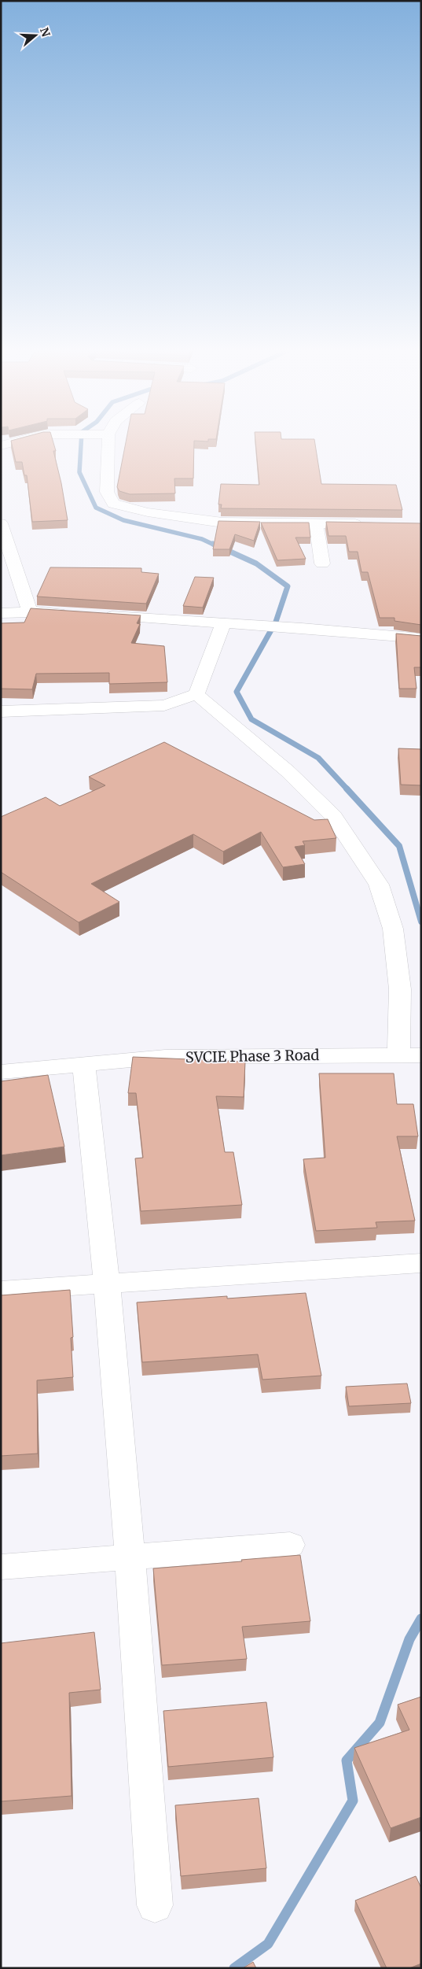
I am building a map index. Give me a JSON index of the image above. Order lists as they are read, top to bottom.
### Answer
{
  "streets": {
    "street": ["SVCIE Phase 3 Road"]
  },
  "north": "right"
}
